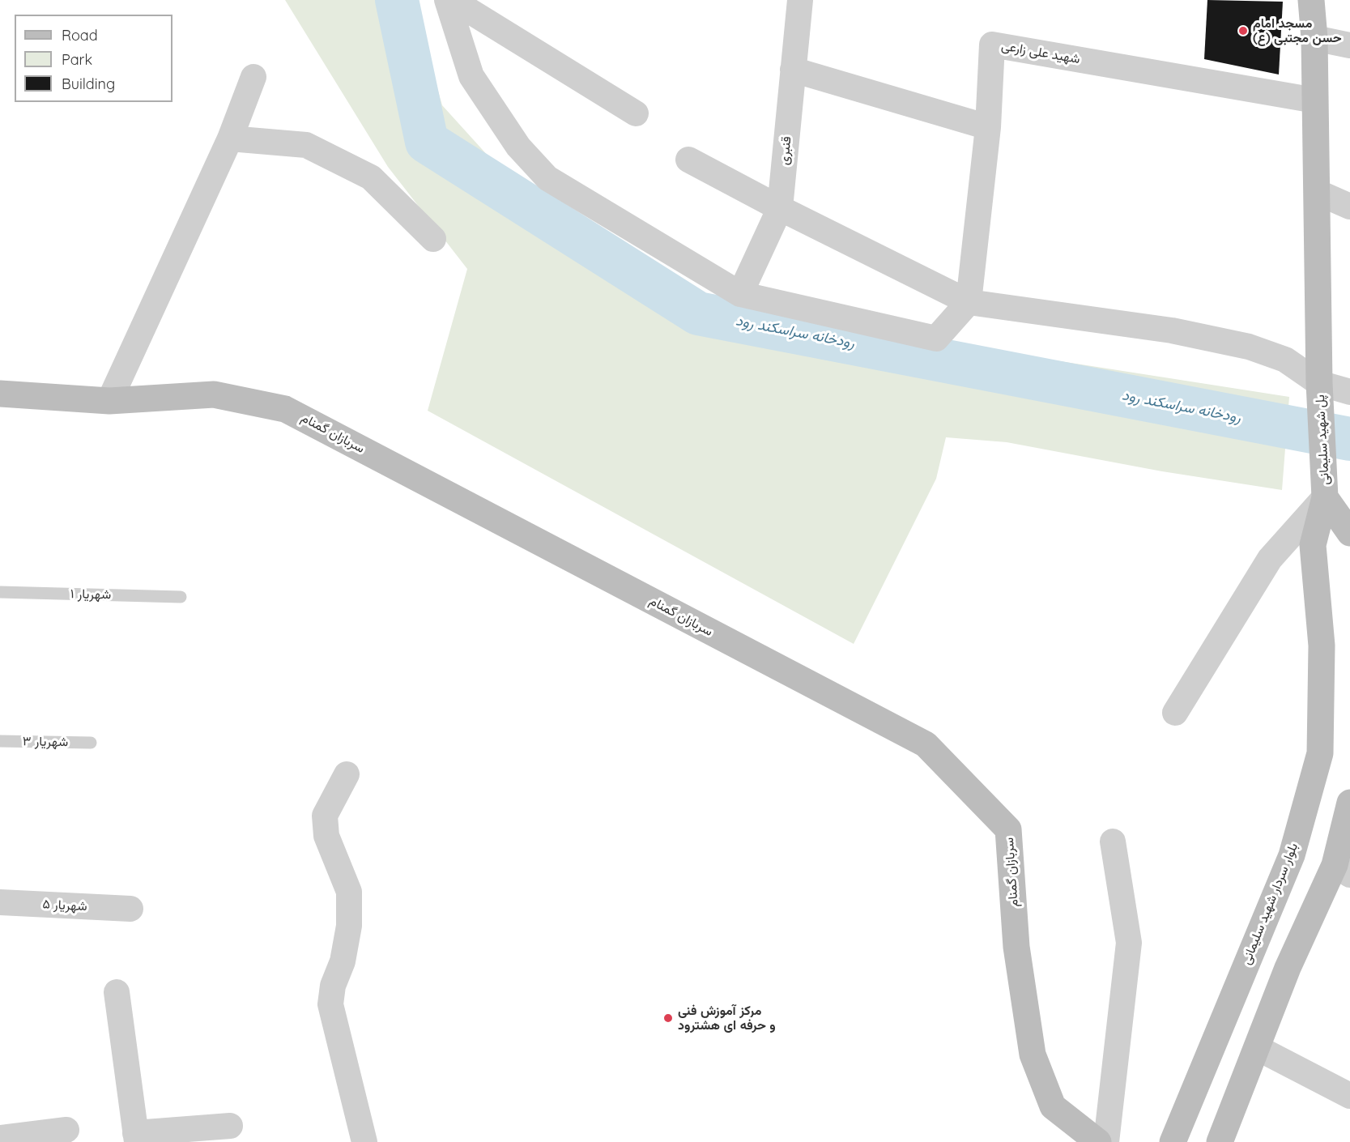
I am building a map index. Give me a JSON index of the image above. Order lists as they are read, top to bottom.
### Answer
{
  "streets": {
    "main road": ["سربازان گمنام", "پل شهید سلیمانی", "بلوار سردار شهید سلیمانی"],
    "street": ["شهيد علی زارعی", "قنبری", "شهریار ۵"],
    "lane": ["شهریار ۱", "شهریار ۳"]
  },
  "crossings": [
    ["شهيد علی زارعی", "پل شهید سلیمانی"],
    ["پل شهید سلیمانی", "بلوار سردار شهید سلیمانی"]
  ],
  "water": ["رودخانه سراسکند رود"],
  "places": ["مسجد امام حسن مجتبی (ع)", "مرکز آموزش فنی و حرفه ای هشترود"],
  "legend": ["Road", "Park", "Building"]
}
